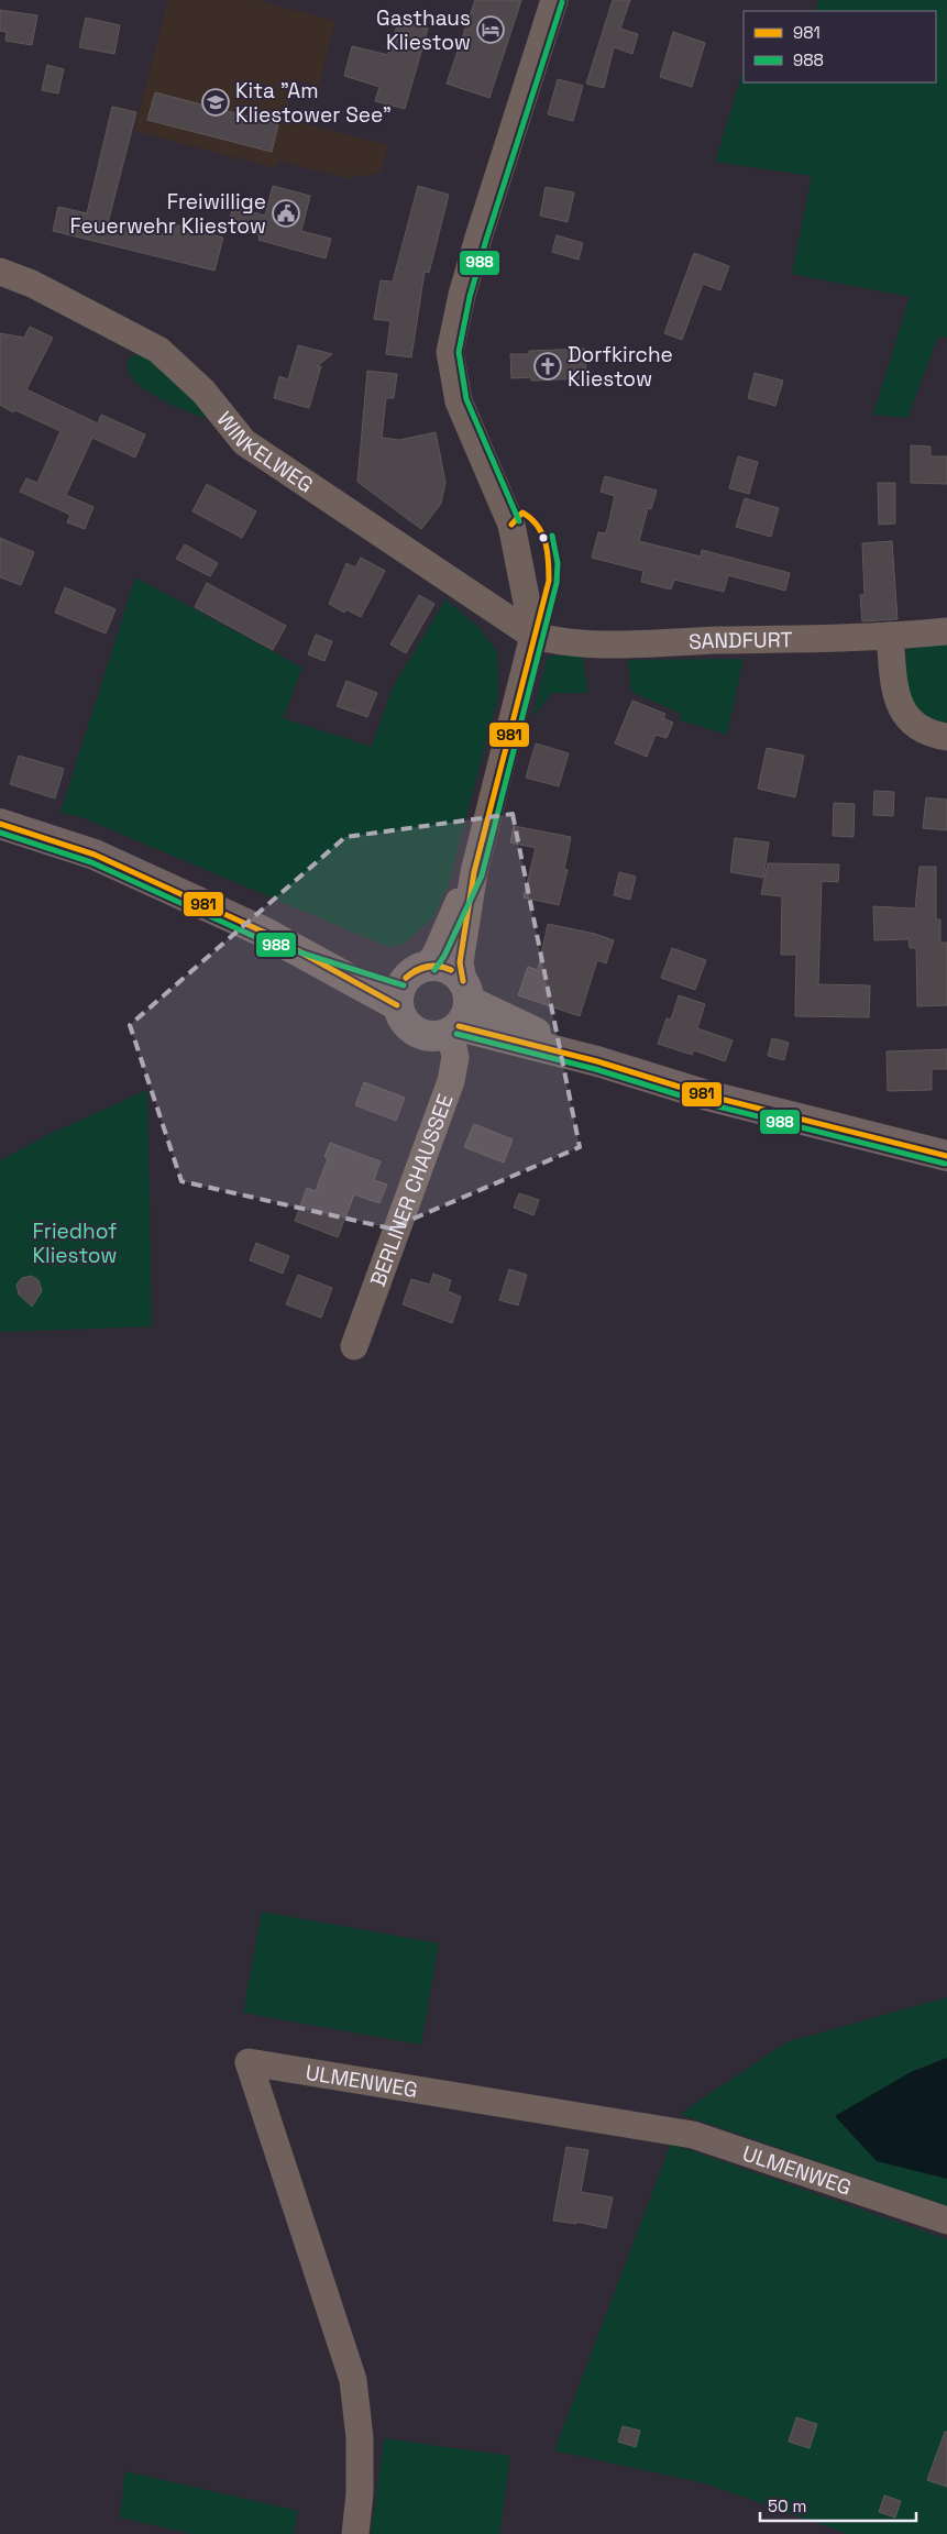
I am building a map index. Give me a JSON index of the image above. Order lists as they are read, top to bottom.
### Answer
{
  "streets": {
    "street": [
      "WINKELWEG",
      "SANDFURT",
      "BERLINER CHAUSSEE",
      "ULMENWEG"
    ]
  },
  "crossings": [
    ["WINKELWEG", "SANDFURT"]
  ],
  "parks": ["Friedhof Kliestow"],
  "places": {
    "hotel": ["Gasthaus Kliestow"],
    "school or university": ["Kita \"Am Kliestower See\""],
    "public building": ["Freiwillige Feuerwehr Kliestow"],
    "church": ["Dorfkirche Kliestow"]
  },
  "lines": ["transit line 988", "transit line 981"],
  "legend": ["981", "988"],
  "scale_bar": "50 m"
}
